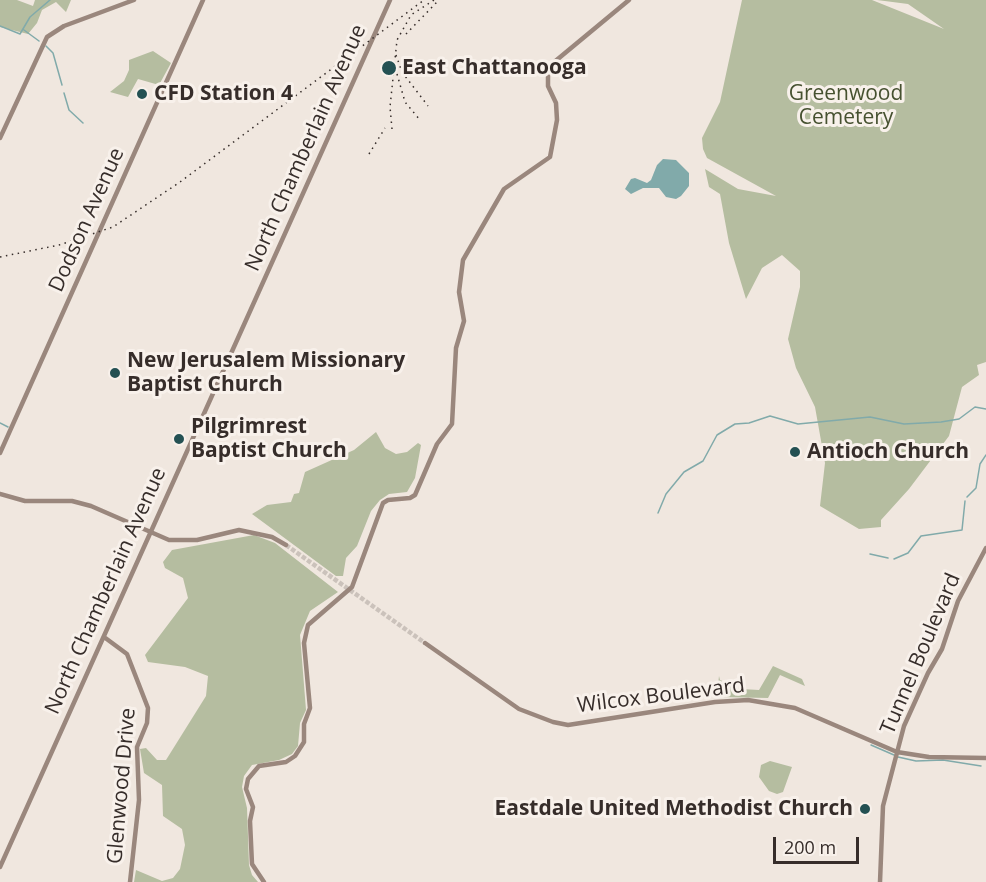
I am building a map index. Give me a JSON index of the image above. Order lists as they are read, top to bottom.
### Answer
{
  "streets": {
    "street": [
      "North Chamberlain Avenue",
      "Dodson Avenue",
      "Tunnel Boulevard",
      "Wilcox Boulevard",
      "Glenwood Drive"
    ]
  },
  "crossings": [
    ["North Chamberlain Avenue", "Glenwood Drive"],
    ["Tunnel Boulevard", "Wilcox Boulevard"]
  ],
  "parks": ["Greenwood Cemetery"],
  "places": [
    "East Chattanooga",
    "CFD Station 4",
    "New Jerusalem Missionary Baptist Church",
    "Pilgrimrest Baptist Church",
    "Antioch Church",
    "Eastdale United Methodist Church"
  ],
  "scale_bar": "200 m"
}
